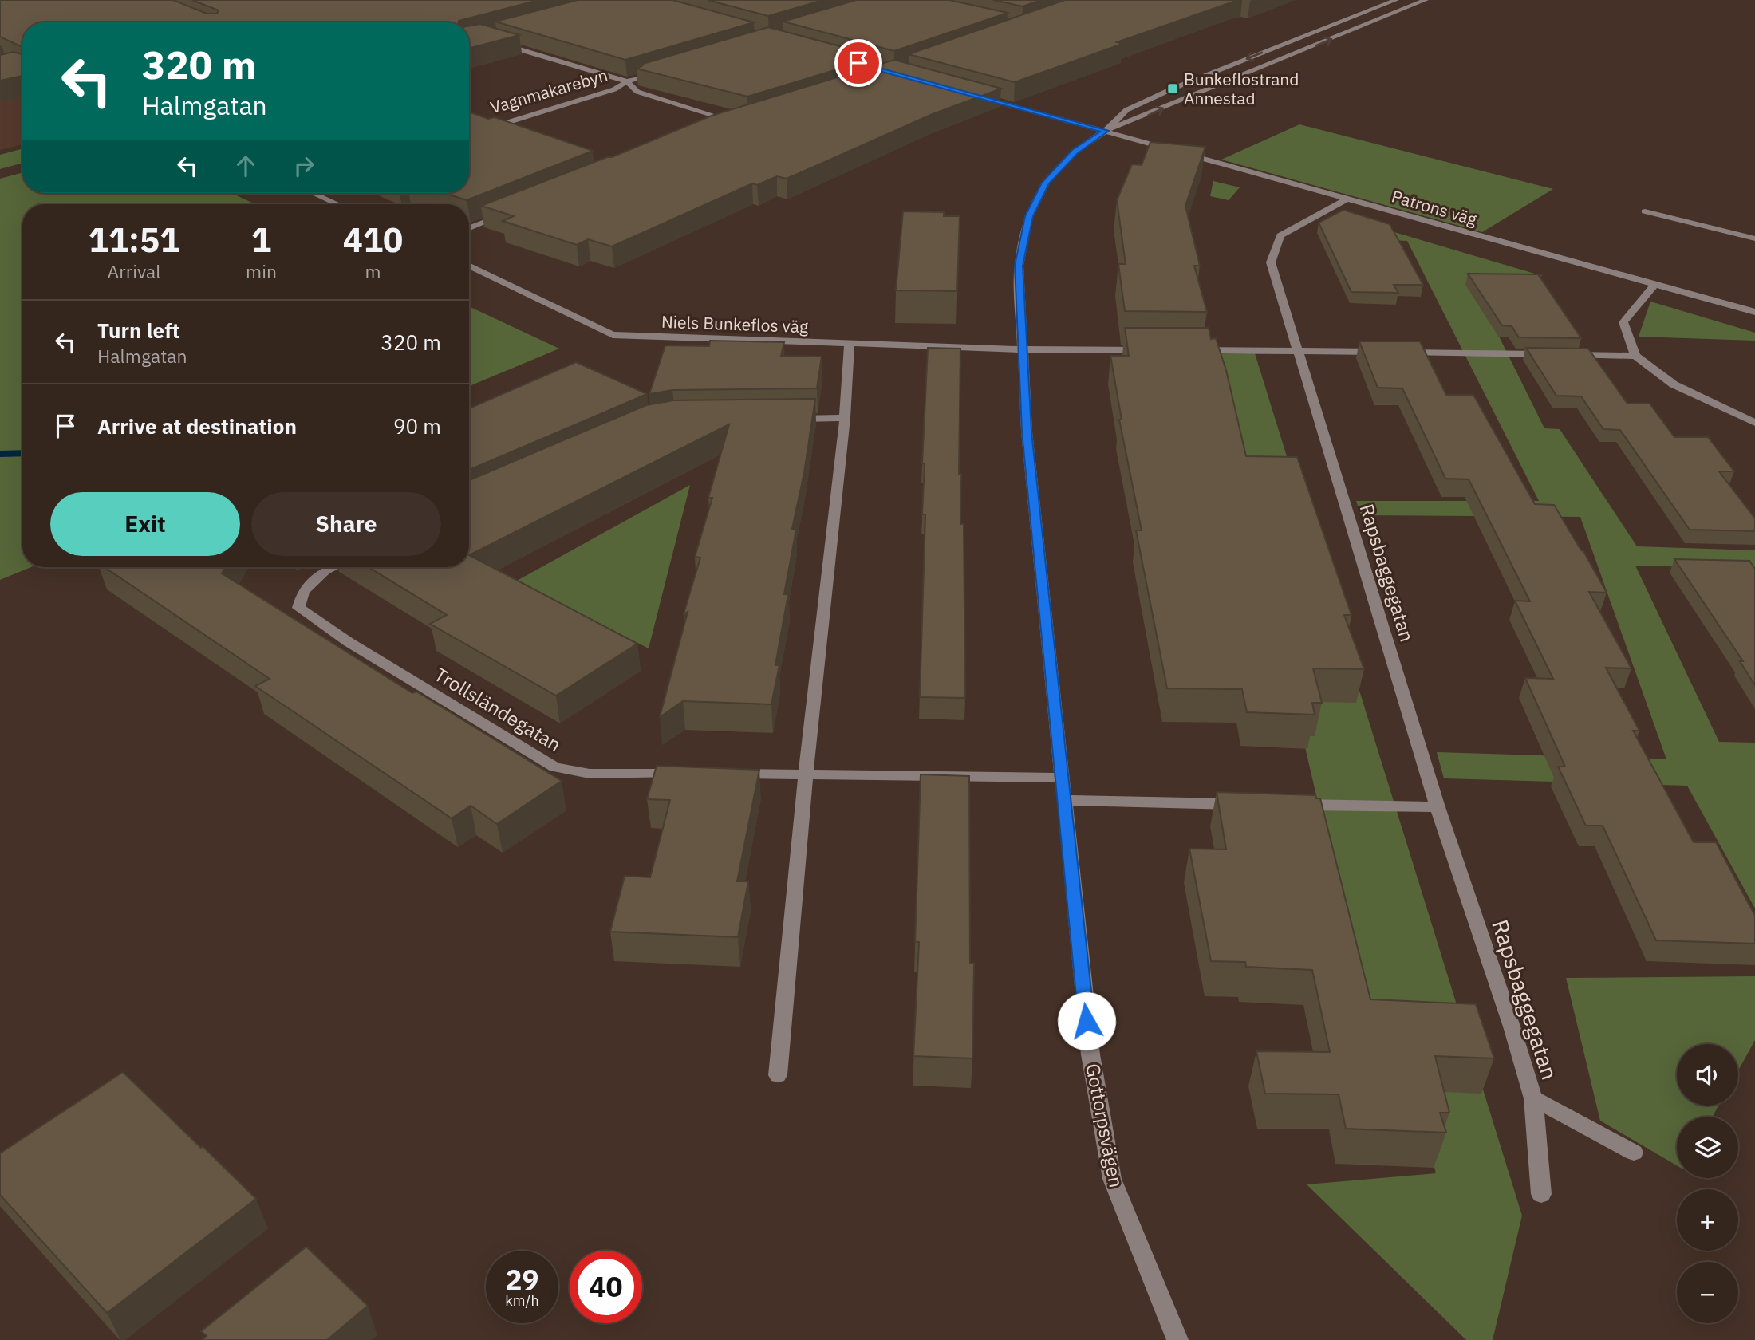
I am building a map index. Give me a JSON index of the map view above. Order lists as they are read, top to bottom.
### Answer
{
  "streets": {
    "street": [
      "Vagnmakarebyn",
      "Patrons väg",
      "Niels Bunkeflos väg",
      "Rapsbaggegatan",
      "Trollsländegatan",
      "Gottorpsvägen"
    ]
  },
  "crossings": [
    ["Patrons väg", "Rapsbaggegatan"],
    ["Patrons väg", "Gottorpsvägen"],
    ["Niels Bunkeflos väg", "Gottorpsvägen"]
  ],
  "places": {
    "transit": ["Bunkeflostrand Annestad"]
  },
  "page": {
    "turn": ["320 m", "Halmgatan"],
    "eta": [
      "11:51",
      "Arrival",
      "1",
      "min",
      "410",
      "m"
    ],
    "list": [
      {
        "name": "Turn left",
        "note": "Halmgatan",
        "value": "320 m"
      },
      {
        "name": "Arrive at destination",
        "value": "90 m"
      }
    ],
    "buttons": ["Exit", "Share"],
    "map_buttons": ["+", "−"],
    "speed": "29 km/h",
    "limit": "40"
  }
}
